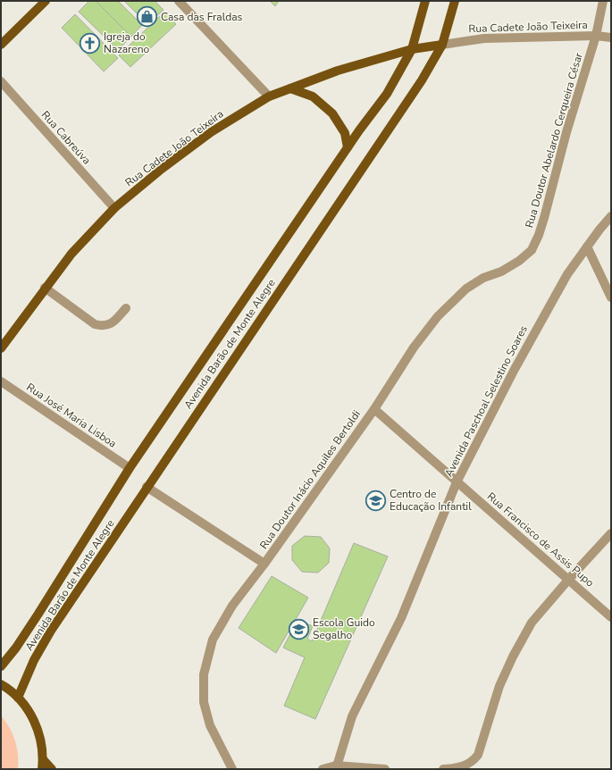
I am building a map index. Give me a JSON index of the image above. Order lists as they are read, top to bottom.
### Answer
{
  "streets": {
    "main road": ["Rua Cadete João Teixeira", "Avenida Barão de Monte Alegre"],
    "street": [
      "Rua Cabreúva",
      "Rua Doutor Abelardo Cerqueira César",
      "Avenida Paschoal Selestino Soares",
      "Rua José Maria Lisboa",
      "Rua Doutor Inácio Aquiles Bertoldi",
      "Rua Francisco de Assis Pupo"
    ]
  },
  "crossings": [
    ["Rua Cadete João Teixeira", "Rua Cabreúva"],
    ["Rua Cadete João Teixeira", "Rua Doutor Abelardo Cerqueira César"],
    ["Rua Cadete João Teixeira", "Avenida Barão de Monte Alegre"],
    ["Rua Doutor Abelardo Cerqueira César", "Rua Doutor Inácio Aquiles Bertoldi"],
    ["Avenida Barão de Monte Alegre", "Rua José Maria Lisboa"],
    ["Avenida Paschoal Selestino Soares", "Rua Francisco de Assis Pupo"],
    ["Rua Doutor Inácio Aquiles Bertoldi", "Rua Francisco de Assis Pupo"]
  ],
  "places": {
    "shop": ["Casa das Fraldas"],
    "church": ["Igreja do Nazareno"],
    "school or university": ["Centro de Educação Infantil", "Escola Guido Segalho"]
  }
}
